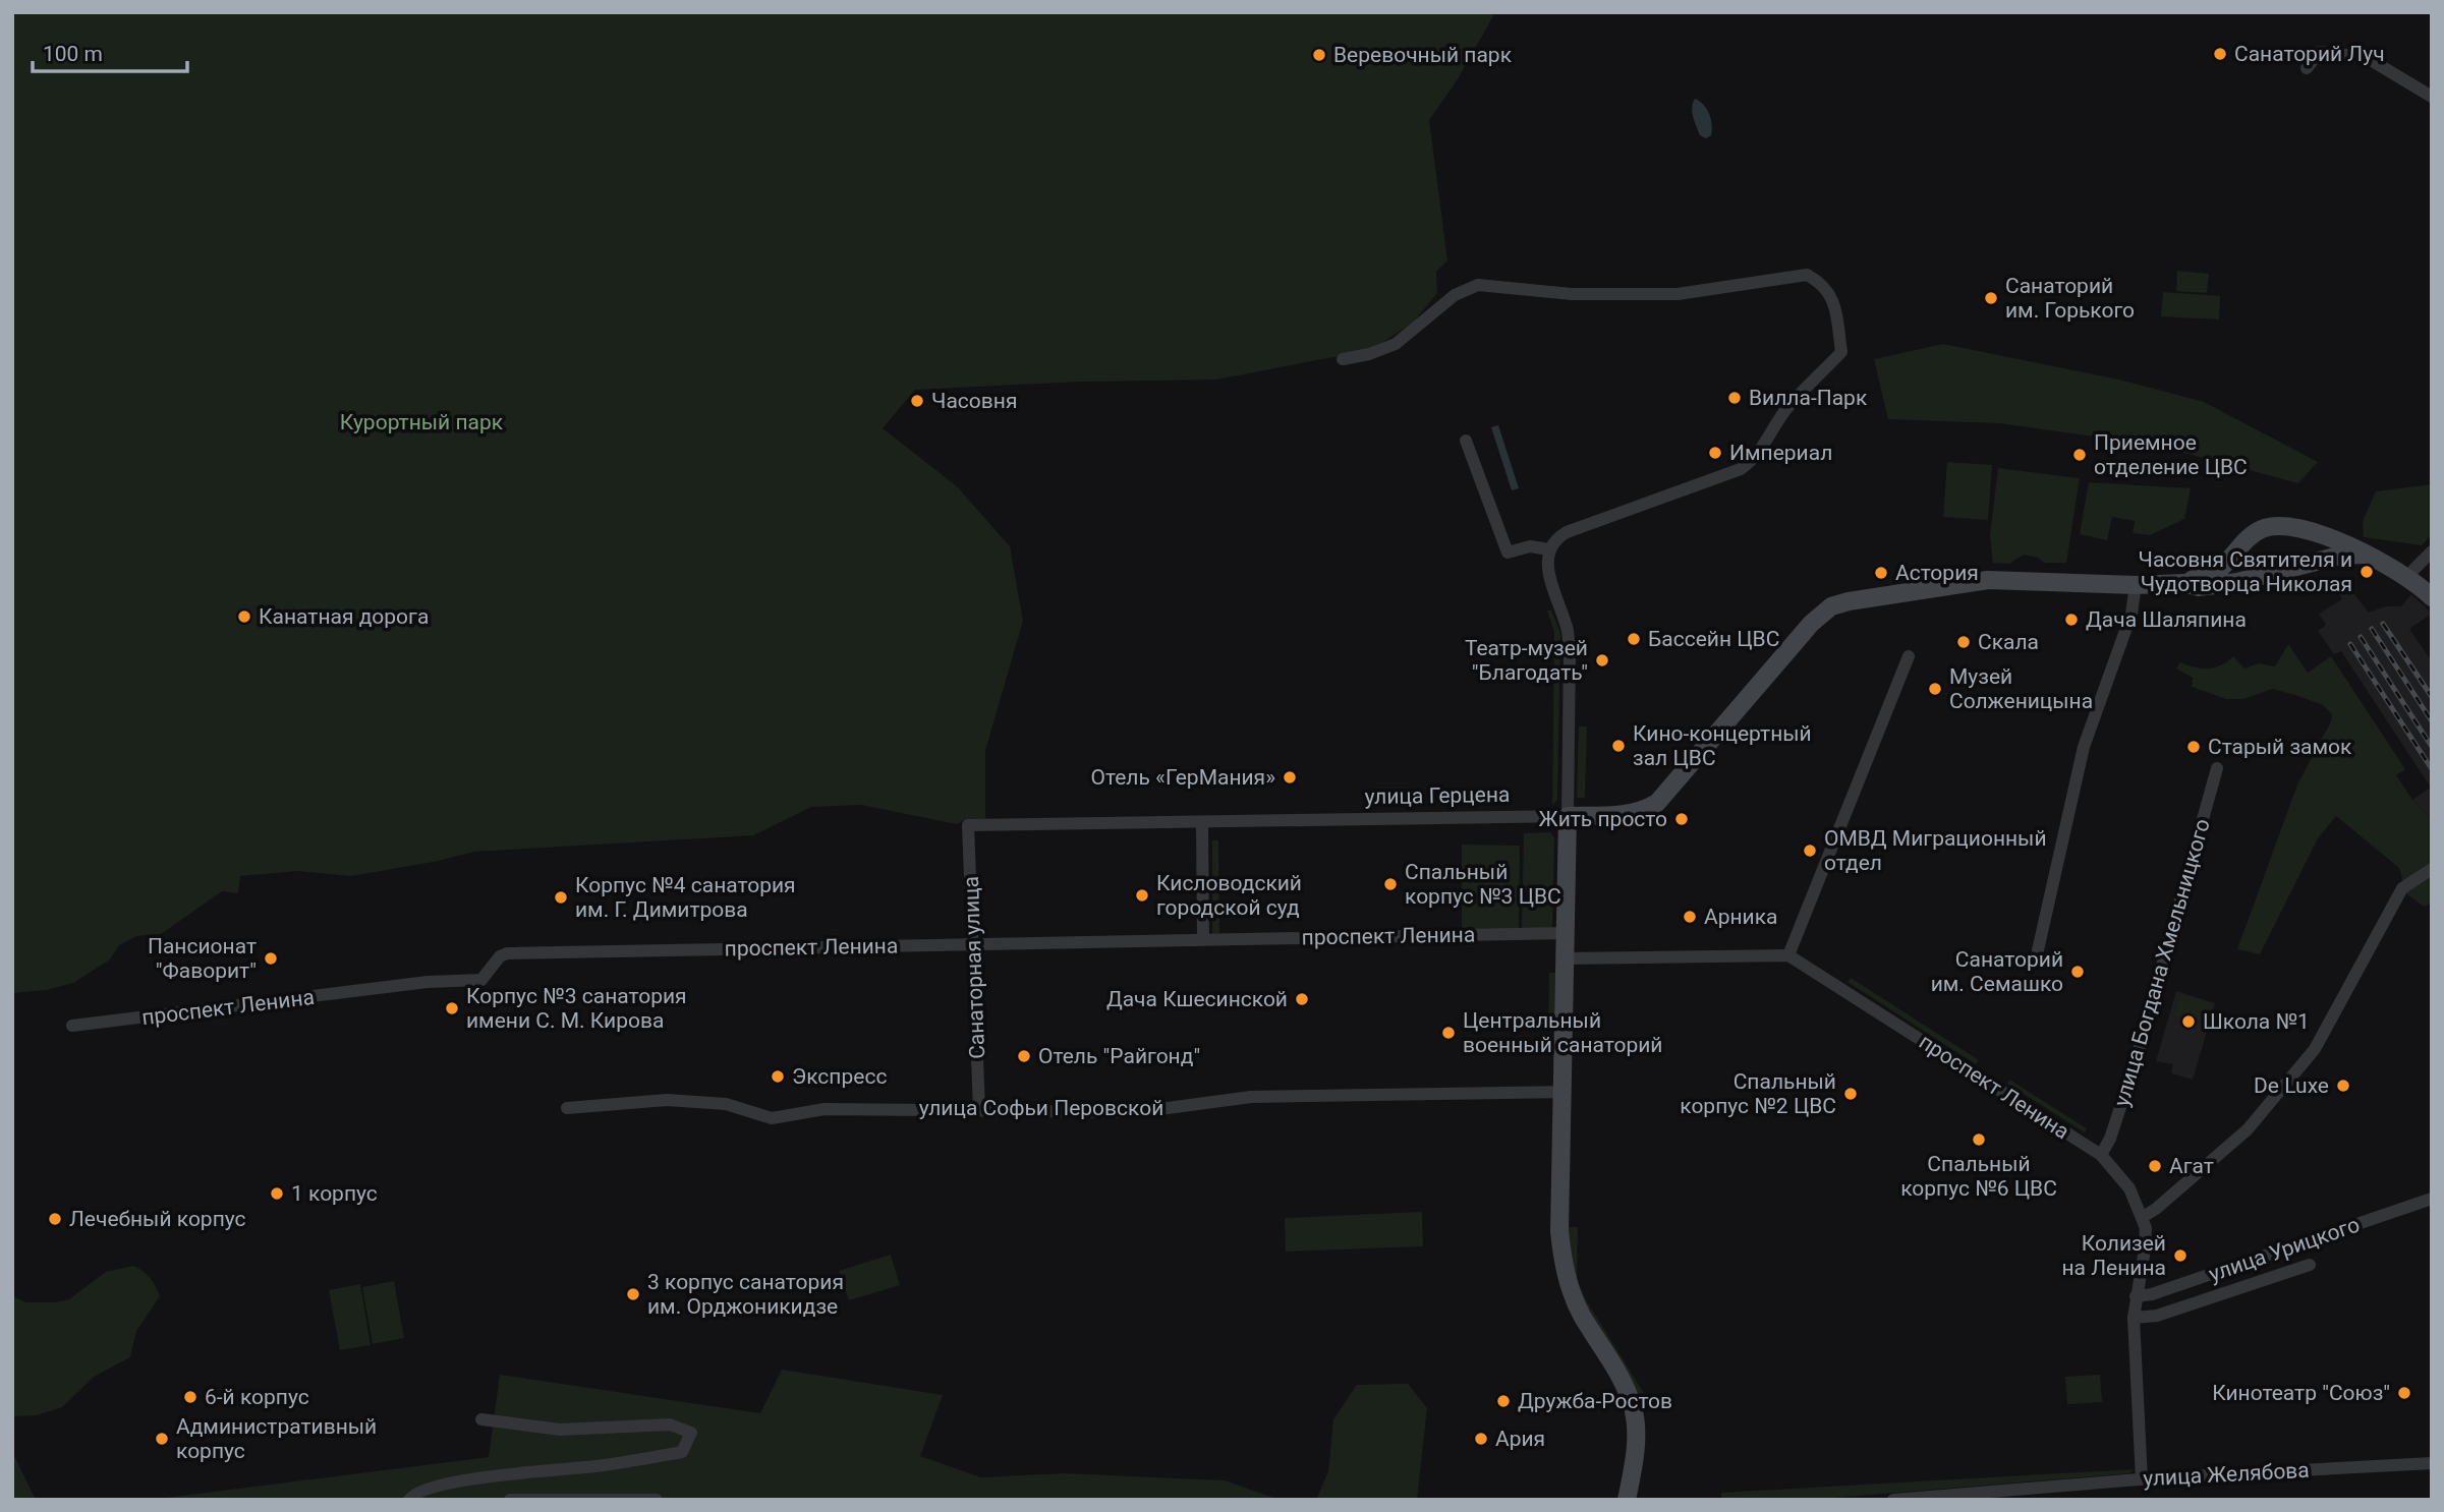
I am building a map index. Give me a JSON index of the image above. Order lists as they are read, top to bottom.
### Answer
{
  "streets": {
    "main road": ["улица Герцена"],
    "street": [
      "проспект Ленина",
      "улица Богдана Хмельницкого",
      "Санаторная улица",
      "улица Софьи Перовской",
      "улица Урицкого",
      "улица Желябова"
    ]
  },
  "crossings": [
    ["улица Герцена", "Санаторная улица"],
    ["проспект Ленина", "улица Богдана Хмельницкого"],
    ["проспект Ленина", "Санаторная улица"],
    ["проспект Ленина", "улица Урицкого"],
    ["проспект Ленина", "улица Желябова"],
    ["Санаторная улица", "улица Софьи Перовской"]
  ],
  "parks": ["Курортный парк"],
  "places": [
    "Cанаторий Луч",
    "Веревочный парк",
    "Санаторий им. Горького",
    "Вилла-Парк",
    "Часовня",
    "Империал",
    "Приемное отделение ЦВС",
    "Часовня Святителя и Чудотворца Николая",
    "Астория",
    "Канатная дорога",
    "Дача Шаляпина",
    "Бассейн ЦВС",
    "Скала",
    "Театр-музей \"Благодать\"",
    "Музей Солженицына",
    "Кино-концертный зал ЦВС",
    "Старый замок",
    "Отель «ГерМания»",
    "Жить просто",
    "ОМВД Миграционный отдел",
    "Спальный корпус №3 ЦВС",
    "Кисловодский городской суд",
    "Корпус №4 санатория им. Г. Димитрова",
    "Арника",
    "Пансионат \"Фаворит\"",
    "Санаторий им. Семашко",
    "Дача Кшесинской",
    "Корпус №3 санатория имени С. М. Кирова",
    "Школа №1",
    "Центральный военный санаторий",
    "Отель \"Райгонд\"",
    "Экспресс",
    "De Luxe",
    "Спальный корпус №2 ЦВС",
    "Спальный корпус №6 ЦВС",
    "Агат",
    "1 корпус",
    "Лечебный корпус",
    "Колизей на Ленина",
    "3 корпус санатория им. Орджоникидзе",
    "Кинотеатр \"Союз\"",
    "6-й корпус",
    "Дружба-Ростов",
    "Административный корпус",
    "Ария"
  ],
  "scale_bar": "100 m"
}
